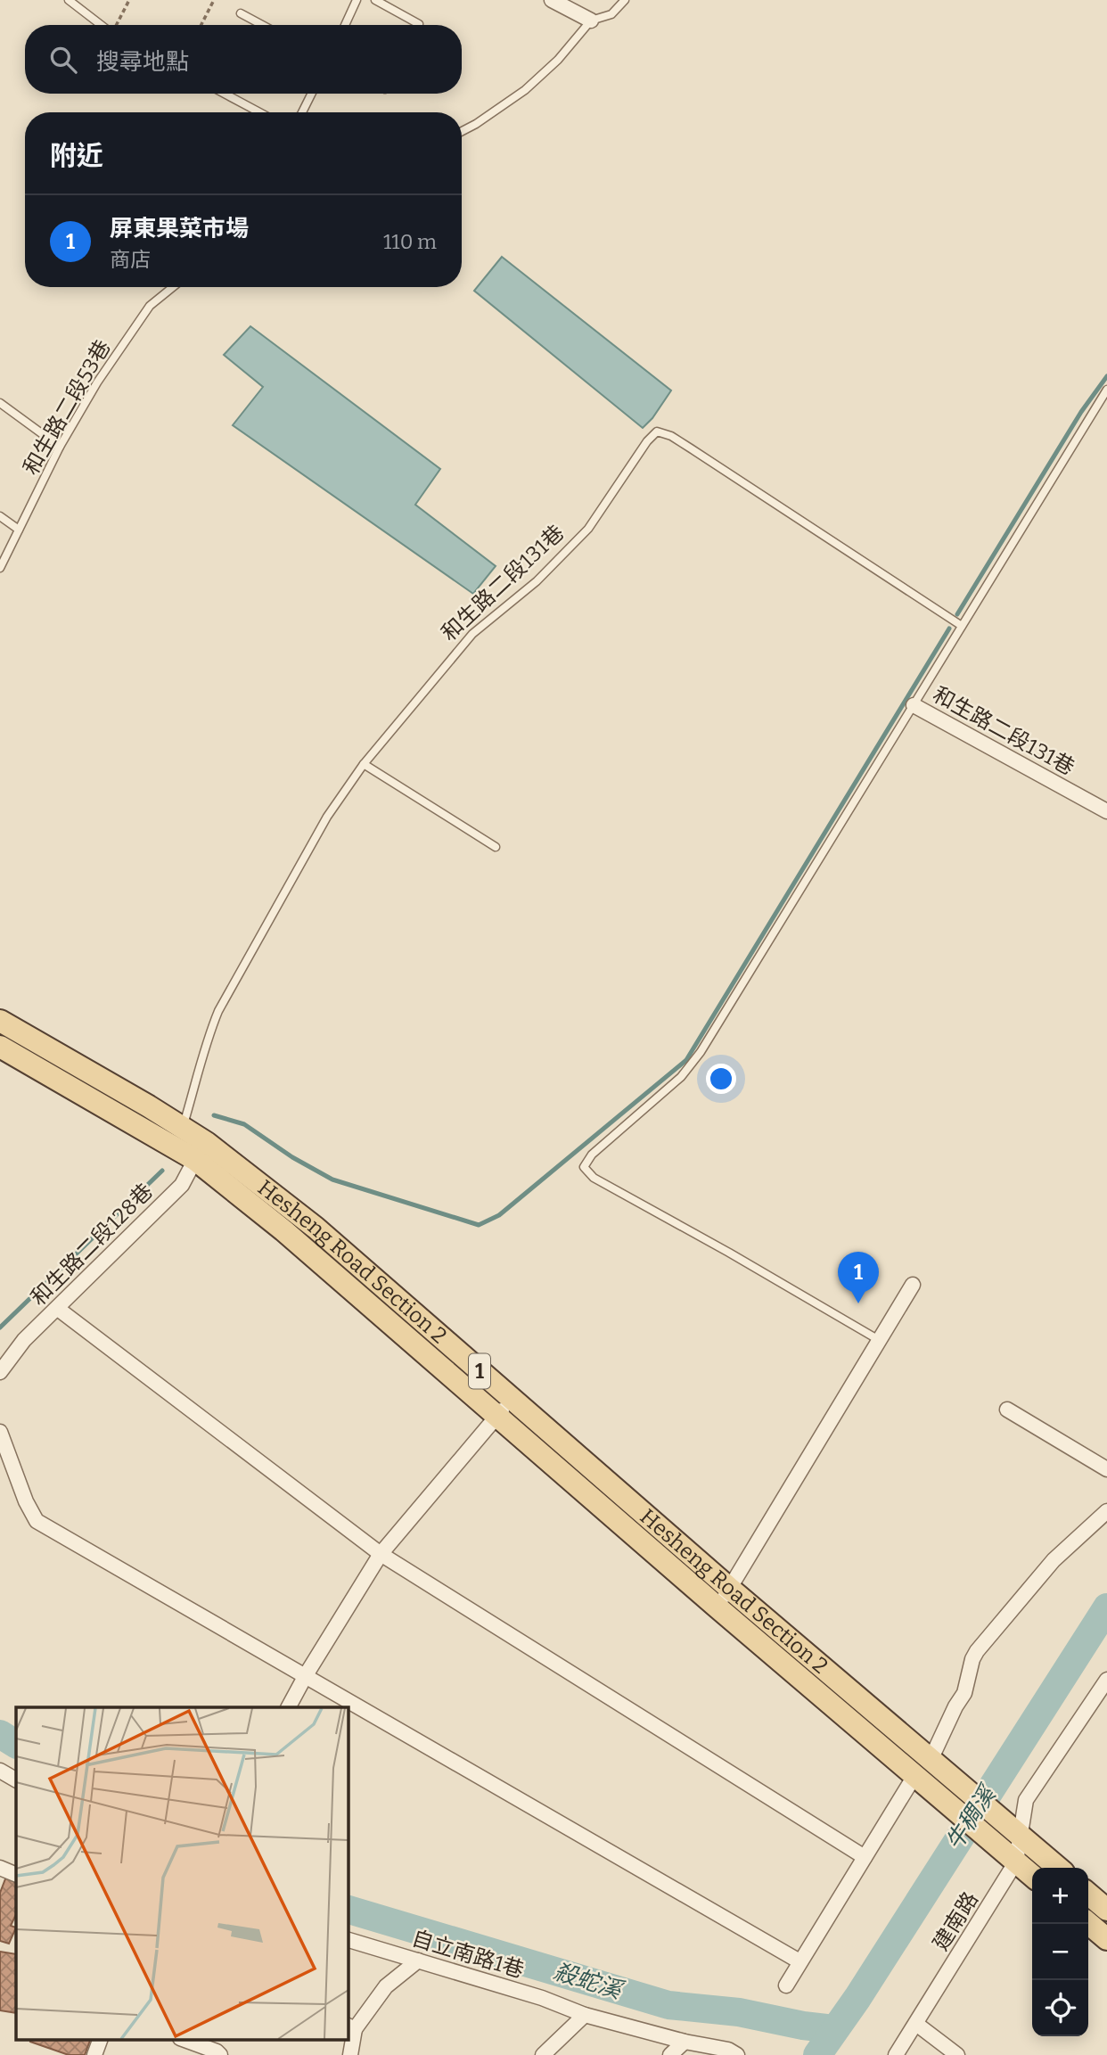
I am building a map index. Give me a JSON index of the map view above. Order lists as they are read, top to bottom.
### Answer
{
  "streets": {
    "main road": ["Hesheng Road Section 2", "1"],
    "street": [
      "和生路二段131巷",
      "和生路二段128巷",
      "建南路",
      "自立南路1巷"
    ],
    "lane": ["和生路二段53巷"]
  },
  "crossings": [
    ["和生路二段131巷", "Hesheng Road Section 2"],
    ["和生路二段128巷", "Hesheng Road Section 2"],
    ["Hesheng Road Section 2", "1"],
    ["Hesheng Road Section 2", "建南路"],
    ["1", "建南路"]
  ],
  "water": ["牛稠溪", "殺蛇溪"],
  "page": {
    "search": "搜尋地點",
    "heading": "附近",
    "list": [
      {
        "mark": "1",
        "name": "屏東果菜市場",
        "note": "商店",
        "value": "110 m"
      }
    ],
    "pins": "1",
    "map_buttons": ["+", "−"]
  }
}
